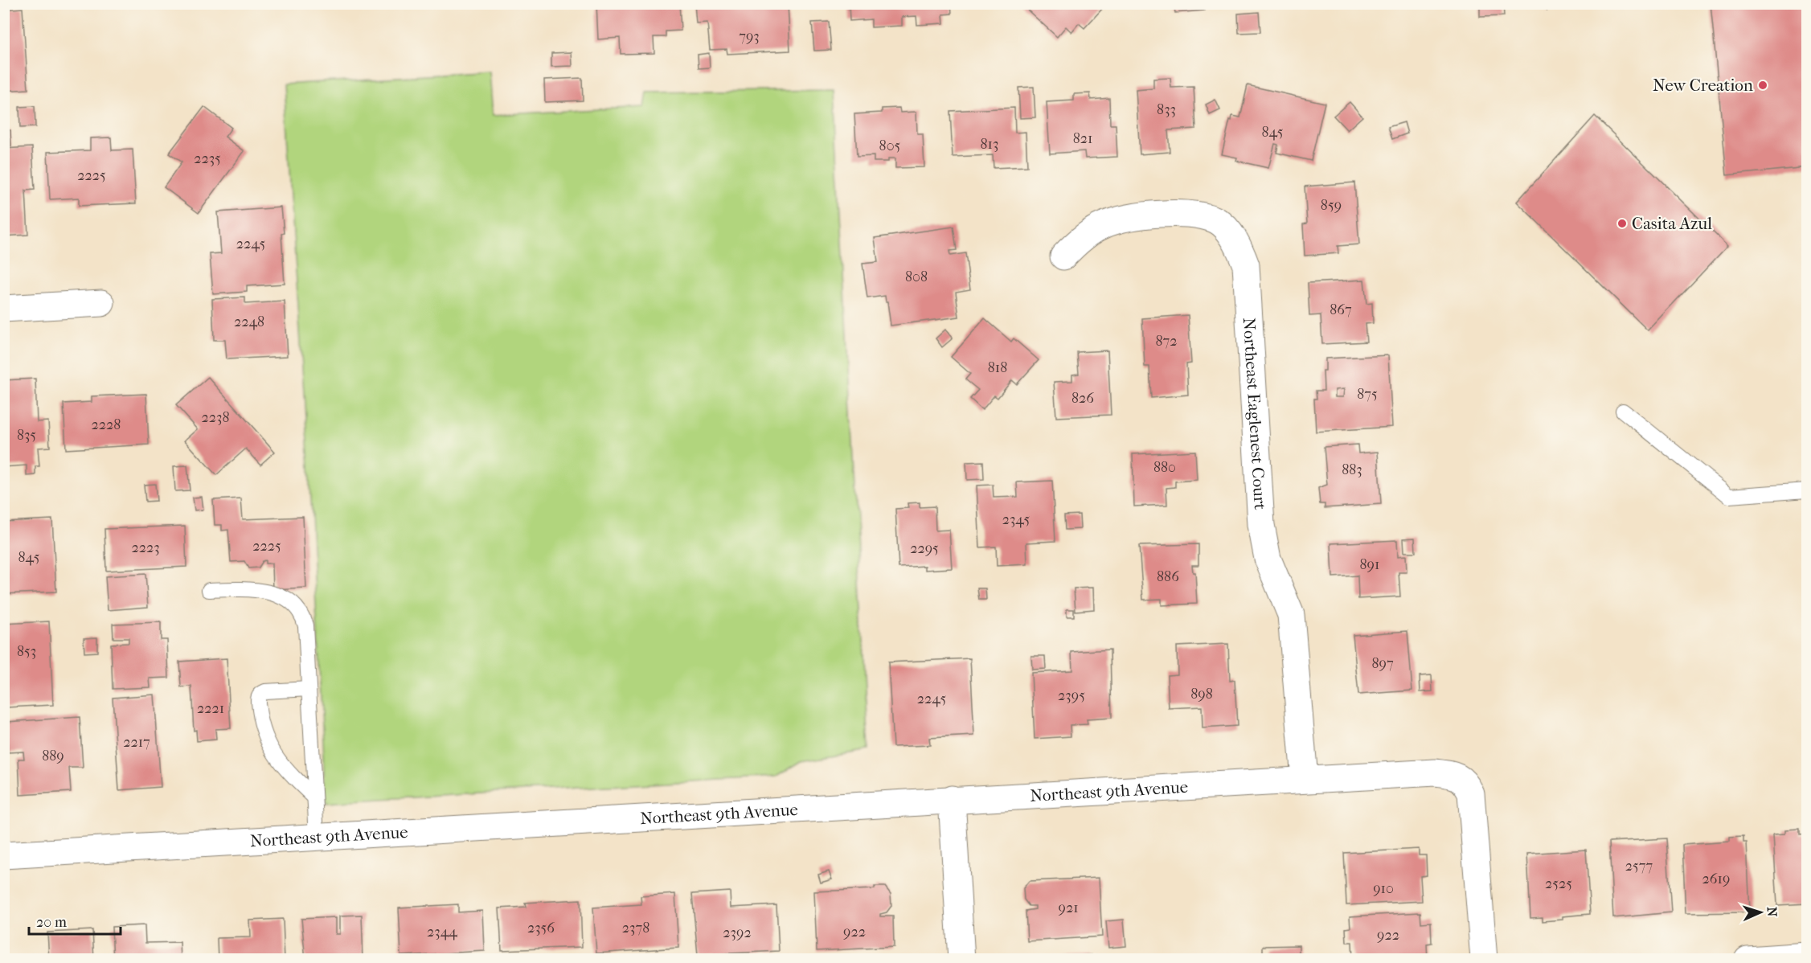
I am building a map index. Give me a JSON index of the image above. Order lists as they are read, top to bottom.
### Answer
{
  "streets": {
    "street": ["Northeast Eaglenest Court", "Northeast 9th Avenue"]
  },
  "crossings": [
    ["Northeast Eaglenest Court", "Northeast 9th Avenue"]
  ],
  "places": ["New Creation", "Casita Azul"],
  "house_numbers": [
    "793",
    "833",
    "845",
    "821",
    "813",
    "805",
    "2235",
    "2225",
    "859",
    "2245",
    "808",
    "867",
    "2248",
    "872",
    "818",
    "875",
    "826",
    "2238",
    "2228",
    "835",
    "880",
    "883",
    "2345",
    "2225",
    "2223",
    "2295",
    "845",
    "891",
    "886",
    "853",
    "897",
    "898",
    "2395",
    "2245",
    "2221",
    "2217",
    "889",
    "2577",
    "2619",
    "2525",
    "910",
    "921",
    "2356",
    "2378",
    "2344",
    "922",
    "2392",
    "922"
  ],
  "scale_bar": "20 m",
  "north": "right"
}
